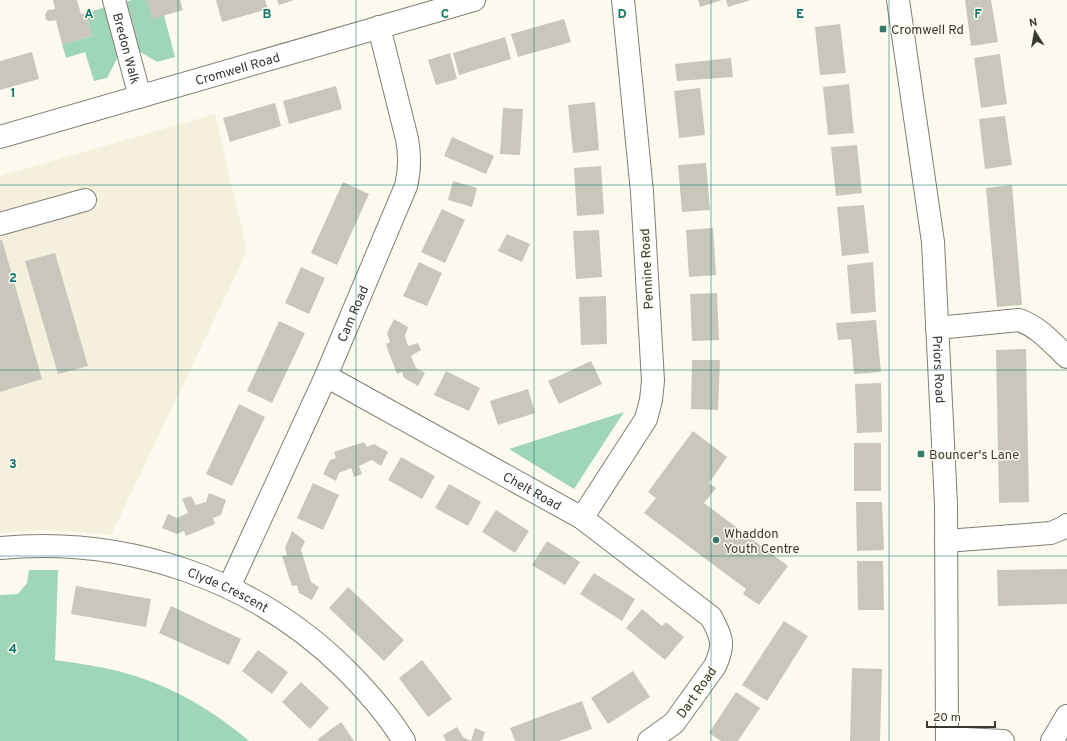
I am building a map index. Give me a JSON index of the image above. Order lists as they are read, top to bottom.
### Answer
{
  "streets": {
    "street": [
      "Bredon Walk",
      "Cromwell Road",
      "Pennine Road",
      "Cam Road",
      "Priors Road",
      "Chelt Road",
      "Clyde Crescent",
      "Dart Road"
    ]
  },
  "crossings": [
    ["Bredon Walk", "Cromwell Road"],
    ["Cromwell Road", "Cam Road"],
    ["Pennine Road", "Chelt Road"],
    ["Cam Road", "Chelt Road"],
    ["Cam Road", "Clyde Crescent"],
    ["Chelt Road", "Dart Road"]
  ],
  "places": {
    "transit": ["Cromwell Rd", "Bouncer's Lane"],
    "other": ["Whaddon Youth Centre"]
  },
  "scale_bar": "20 m",
  "north": "top",
  "grid": {
    "columns": [
      "A",
      "B",
      "C",
      "D",
      "E",
      "F"
    ],
    "rows": [
      "1",
      "2",
      "3",
      "4"
    ]
  }
}
